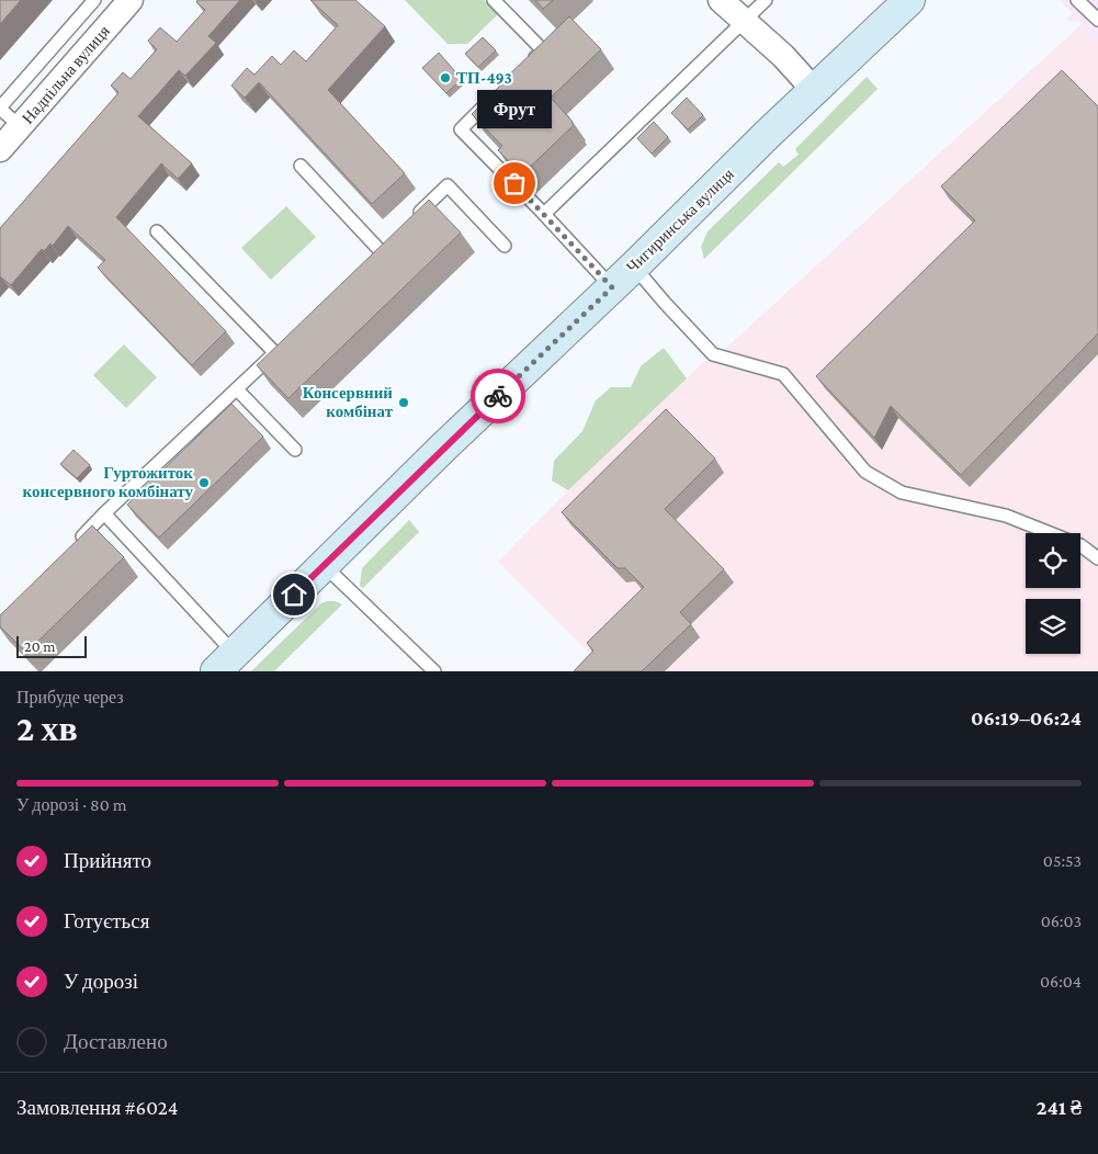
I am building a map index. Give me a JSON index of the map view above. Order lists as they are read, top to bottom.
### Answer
{
  "streets": {
    "main road": ["Чигиринська вулиця"],
    "street": ["Надпільна вулиця"]
  },
  "places": [
    "ТП-493",
    "Фрут",
    "Консервний комбінат",
    "Гуртожиток консервного комбінату"
  ],
  "scale_bar": "20 m",
  "page": {
    "bubble": "Фрут",
    "scale": "20 m",
    "heading": ["2 хв", "Прибуде через", "06:19–06:24"],
    "panel": ["Замовлення #6024", "241 ₴"],
    "bar": "У дорозі · 80 m",
    "list": [
      ["Прийнято", "05:53"],
      ["Готується", "06:03"],
      ["У дорозі", "06:04"],
      "Доставлено"
    ]
  }
}
